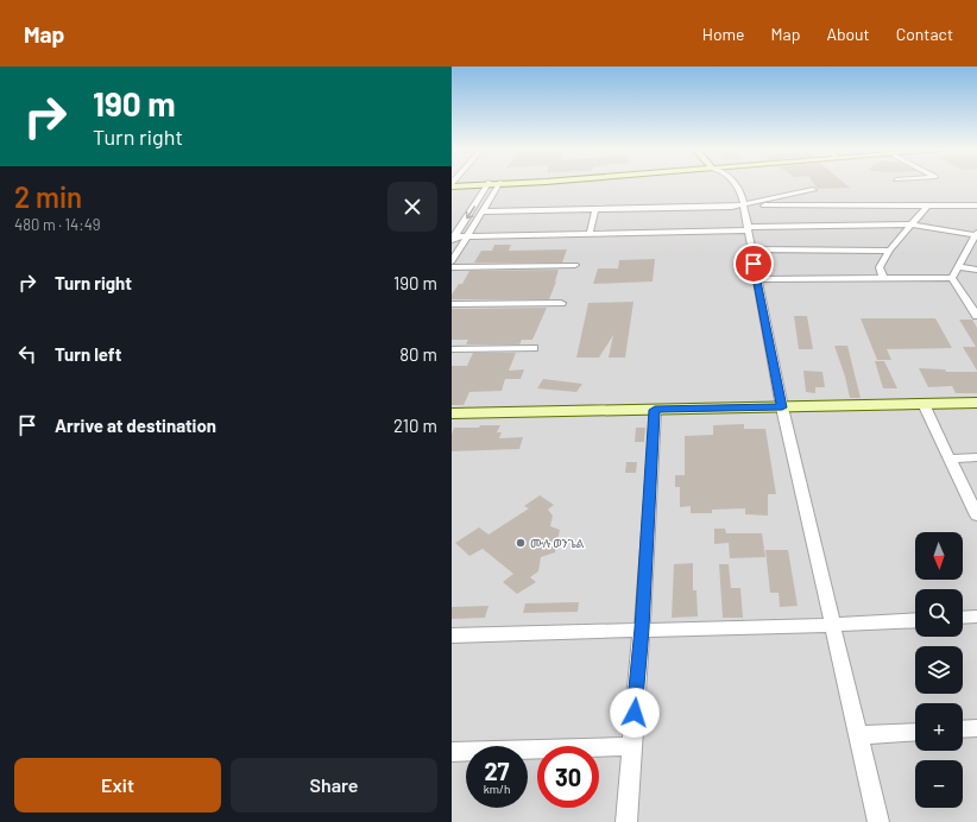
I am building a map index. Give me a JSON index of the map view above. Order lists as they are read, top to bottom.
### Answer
{
  "places": ["ሙሉ ወንጌል"],
  "north": "bottom",
  "page": {
    "header": "Map",
    "nav": [
      "Home",
      "Map",
      "About",
      "Contact"
    ],
    "turn": ["190 m", "Turn right"],
    "heading": ["2 min", "480 m · 14:49"],
    "list": [
      {
        "name": "Turn right",
        "value": "190 m"
      },
      {
        "name": "Turn left",
        "value": "80 m"
      },
      {
        "name": "Arrive at destination",
        "value": "210 m"
      }
    ],
    "map_buttons": ["+", "−"],
    "speed": "27 km/h",
    "limit": "30",
    "buttons": ["Exit", "Share"]
  }
}
